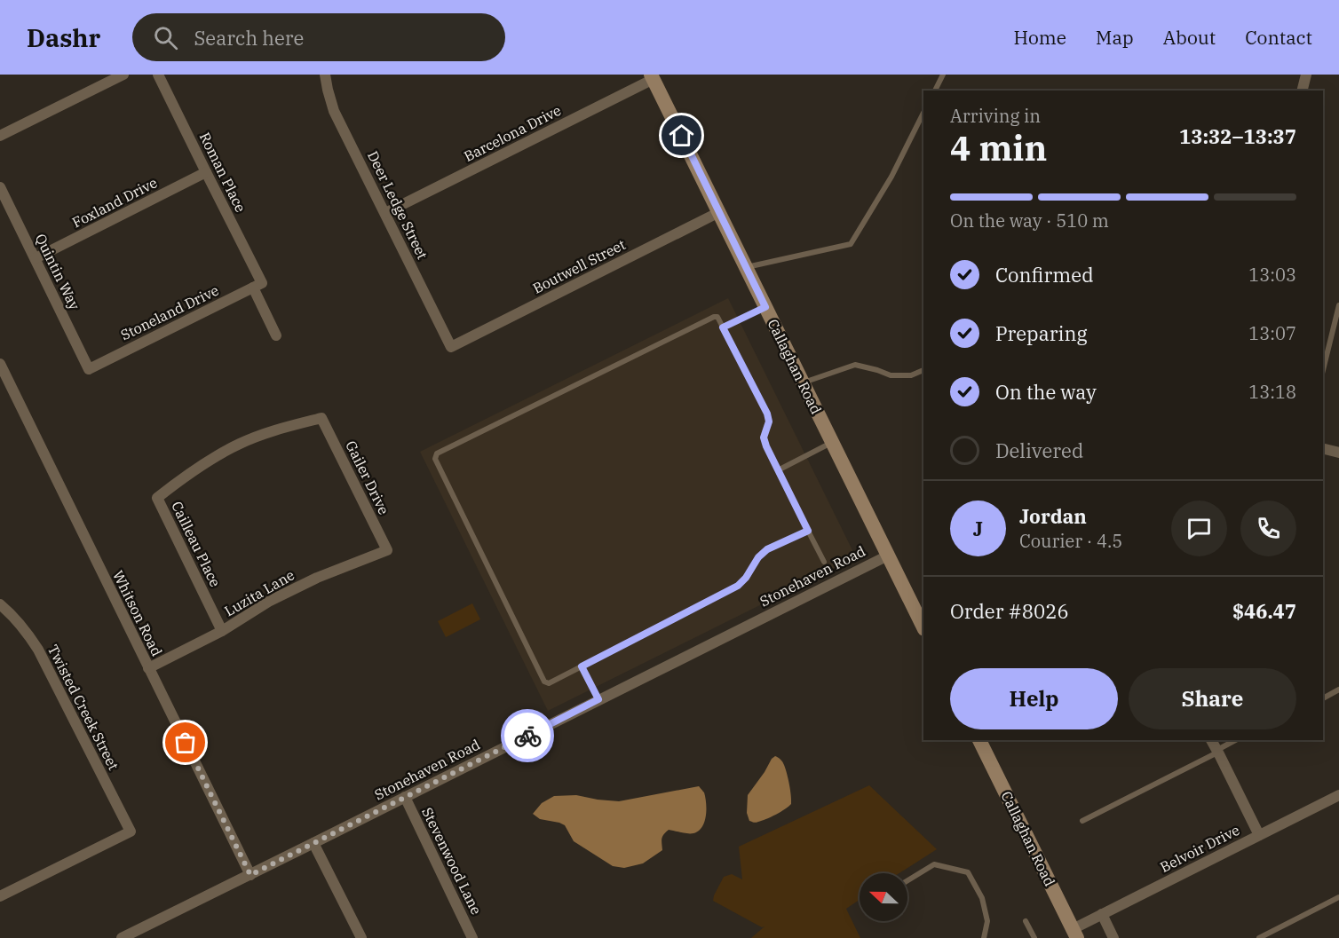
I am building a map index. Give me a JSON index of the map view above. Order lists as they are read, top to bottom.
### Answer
{
  "streets": {
    "main road": ["Callaghan Road"],
    "street": [
      "Barcelona Drive",
      "Roman Place",
      "Foxland Drive",
      "Deer Ledge Street",
      "Boutwell Street",
      "Quintin Way",
      "Stoneland Drive",
      "Gailer Drive",
      "Cailleau Place",
      "Stonehaven Road",
      "Luzita Lane",
      "Whitson Road",
      "Twisted Creek Street",
      "Belvoir Drive",
      "Stevenwood Lane"
    ]
  },
  "crossings": [
    ["Barcelona Drive", "Deer Ledge Street"],
    ["Barcelona Drive", "Callaghan Road"],
    ["Roman Place", "Foxland Drive"],
    ["Roman Place", "Stoneland Drive"],
    ["Foxland Drive", "Quintin Way"],
    ["Deer Ledge Street", "Boutwell Street"],
    ["Boutwell Street", "Callaghan Road"],
    ["Quintin Way", "Stoneland Drive"],
    ["Callaghan Road", "Stonehaven Road"],
    ["Callaghan Road", "Belvoir Drive"],
    ["Gailer Drive", "Cailleau Place"],
    ["Gailer Drive", "Luzita Lane"],
    ["Cailleau Place", "Luzita Lane"],
    ["Stonehaven Road", "Whitson Road"],
    ["Stonehaven Road", "Stevenwood Lane"],
    ["Luzita Lane", "Whitson Road"]
  ],
  "north": "left",
  "page": {
    "header": "Dashr",
    "search": "Search here",
    "nav": [
      "Home",
      "Map",
      "About",
      "Contact"
    ],
    "heading": ["4 min", "Arriving in", "13:32–13:37"],
    "panel": [
      "Jordan",
      "Courier · 4.5",
      "Order #8026",
      "$46.47"
    ],
    "bar": "On the way · 510 m",
    "list": [
      ["Confirmed", "13:03"],
      ["Preparing", "13:07"],
      ["On the way", "13:18"],
      "Delivered"
    ],
    "round": "J",
    "buttons": ["Help", "Share"]
  }
}
